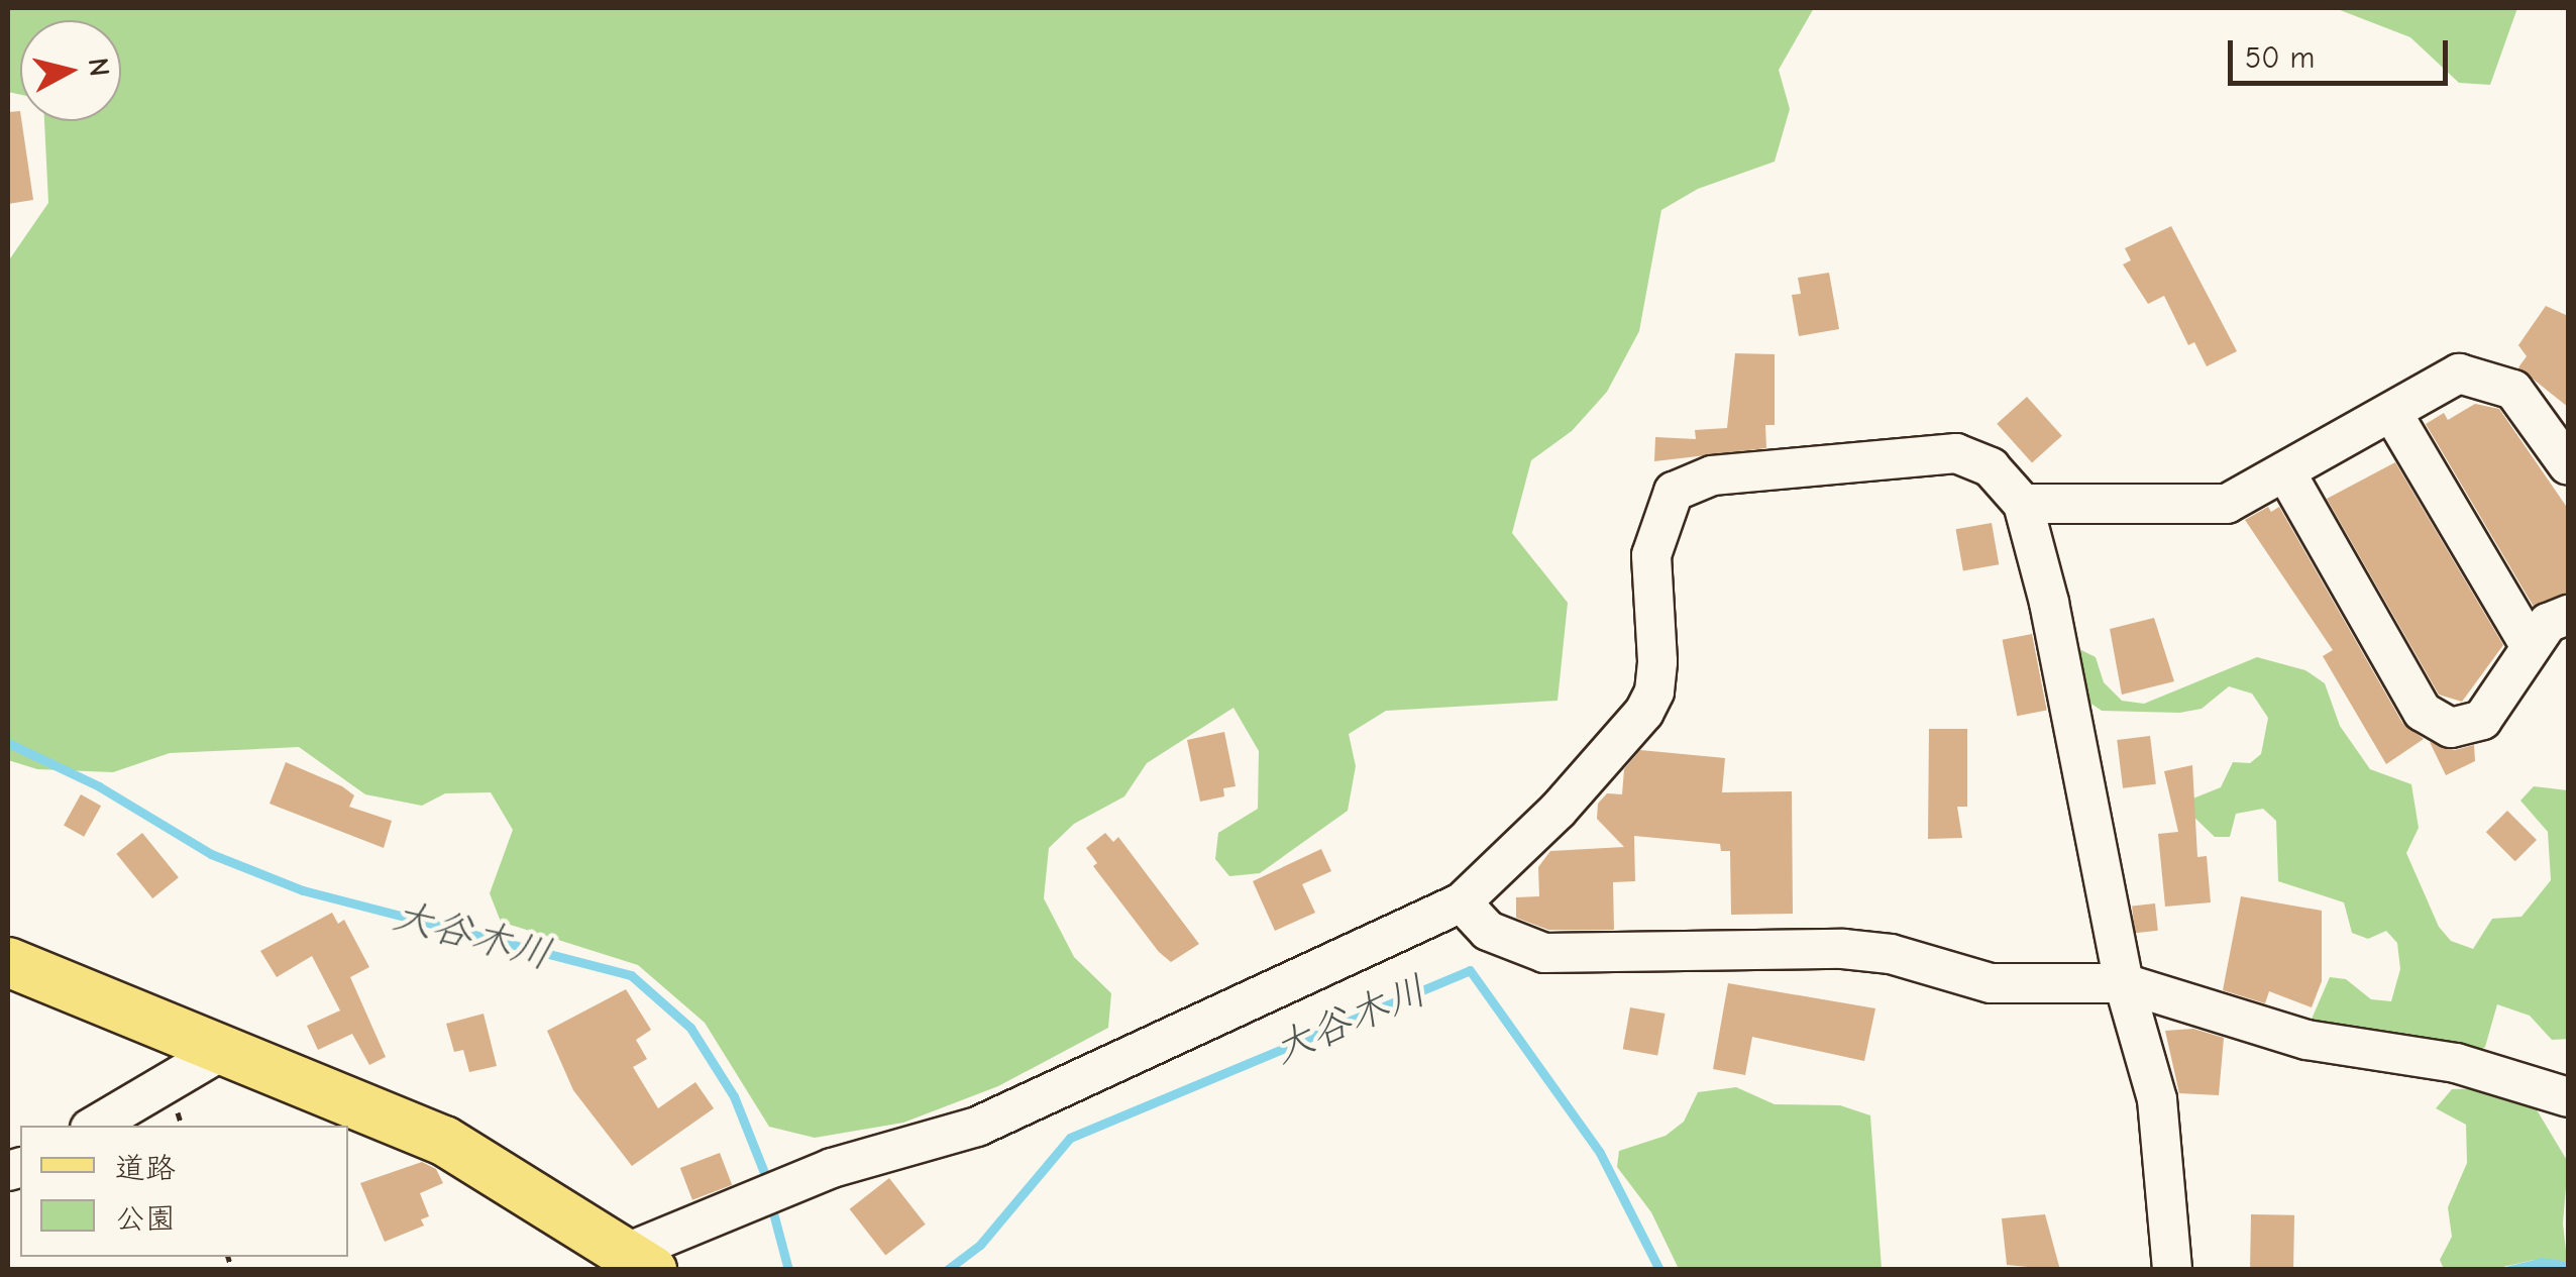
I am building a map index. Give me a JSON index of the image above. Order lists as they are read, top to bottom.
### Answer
{
  "water": ["大谷木川"],
  "legend": ["道路", "公園"],
  "scale_bar": "50 m",
  "north": "right"
}
